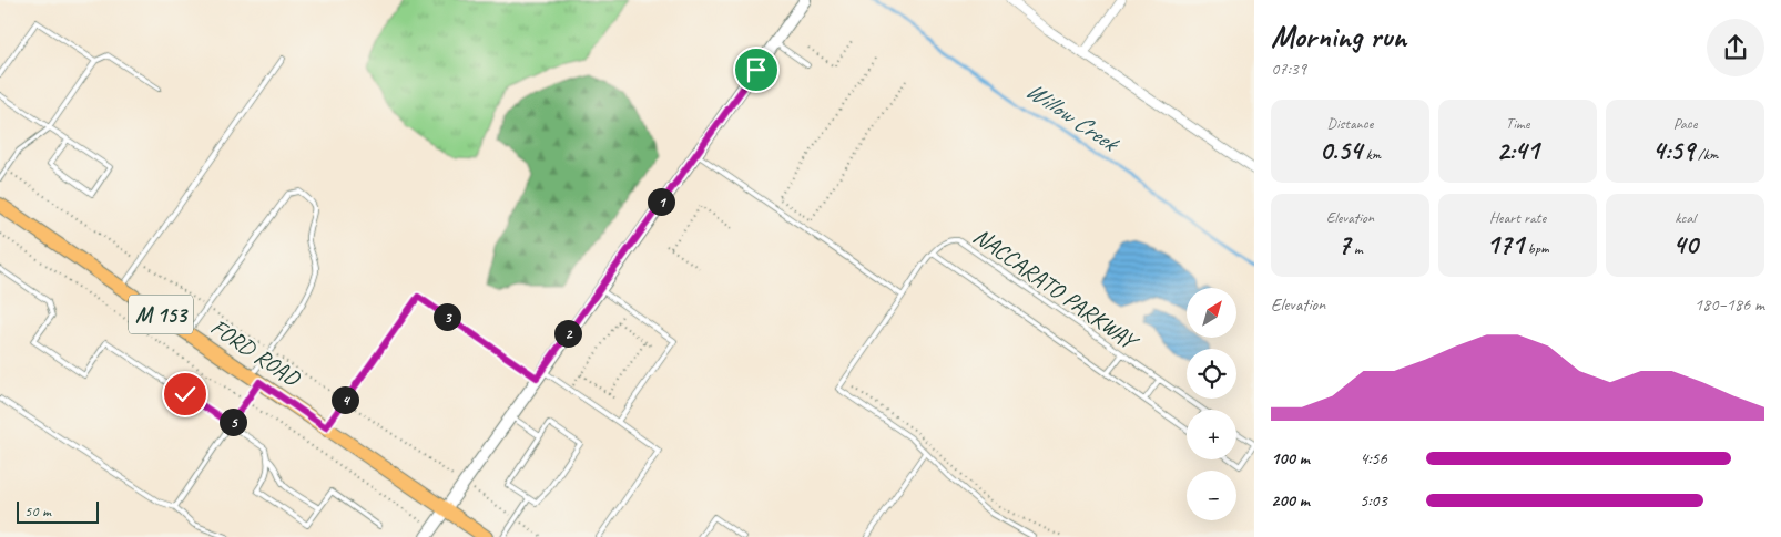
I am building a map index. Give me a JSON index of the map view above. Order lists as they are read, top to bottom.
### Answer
{
  "streets": {
    "main road": ["M 153", "FORD ROAD"],
    "lane": ["NACCARATO PARKWAY"]
  },
  "water": ["Willow Creek"],
  "scale_bar": "50 m",
  "north": "top right",
  "page": {
    "heading": ["Morning run", "07:39"],
    "stats": [
      ["Distance", "0.54 km"],
      ["Time", "2:41"],
      ["Pace", "4:59 /km"],
      ["Elevation", "7 m"],
      ["Heart rate", "171 bpm"],
      ["kcal", "40"]
    ],
    "pins": [
      "1",
      "3",
      "2",
      "4",
      "5"
    ],
    "chart": ["Elevation", "180–186 m"],
    "map_buttons": ["+", "−"],
    "list": [
      {
        "name": "100 m",
        "note": "4:56"
      },
      {
        "name": "200 m",
        "note": "5:03"
      }
    ],
    "scale": "50 m"
  }
}
